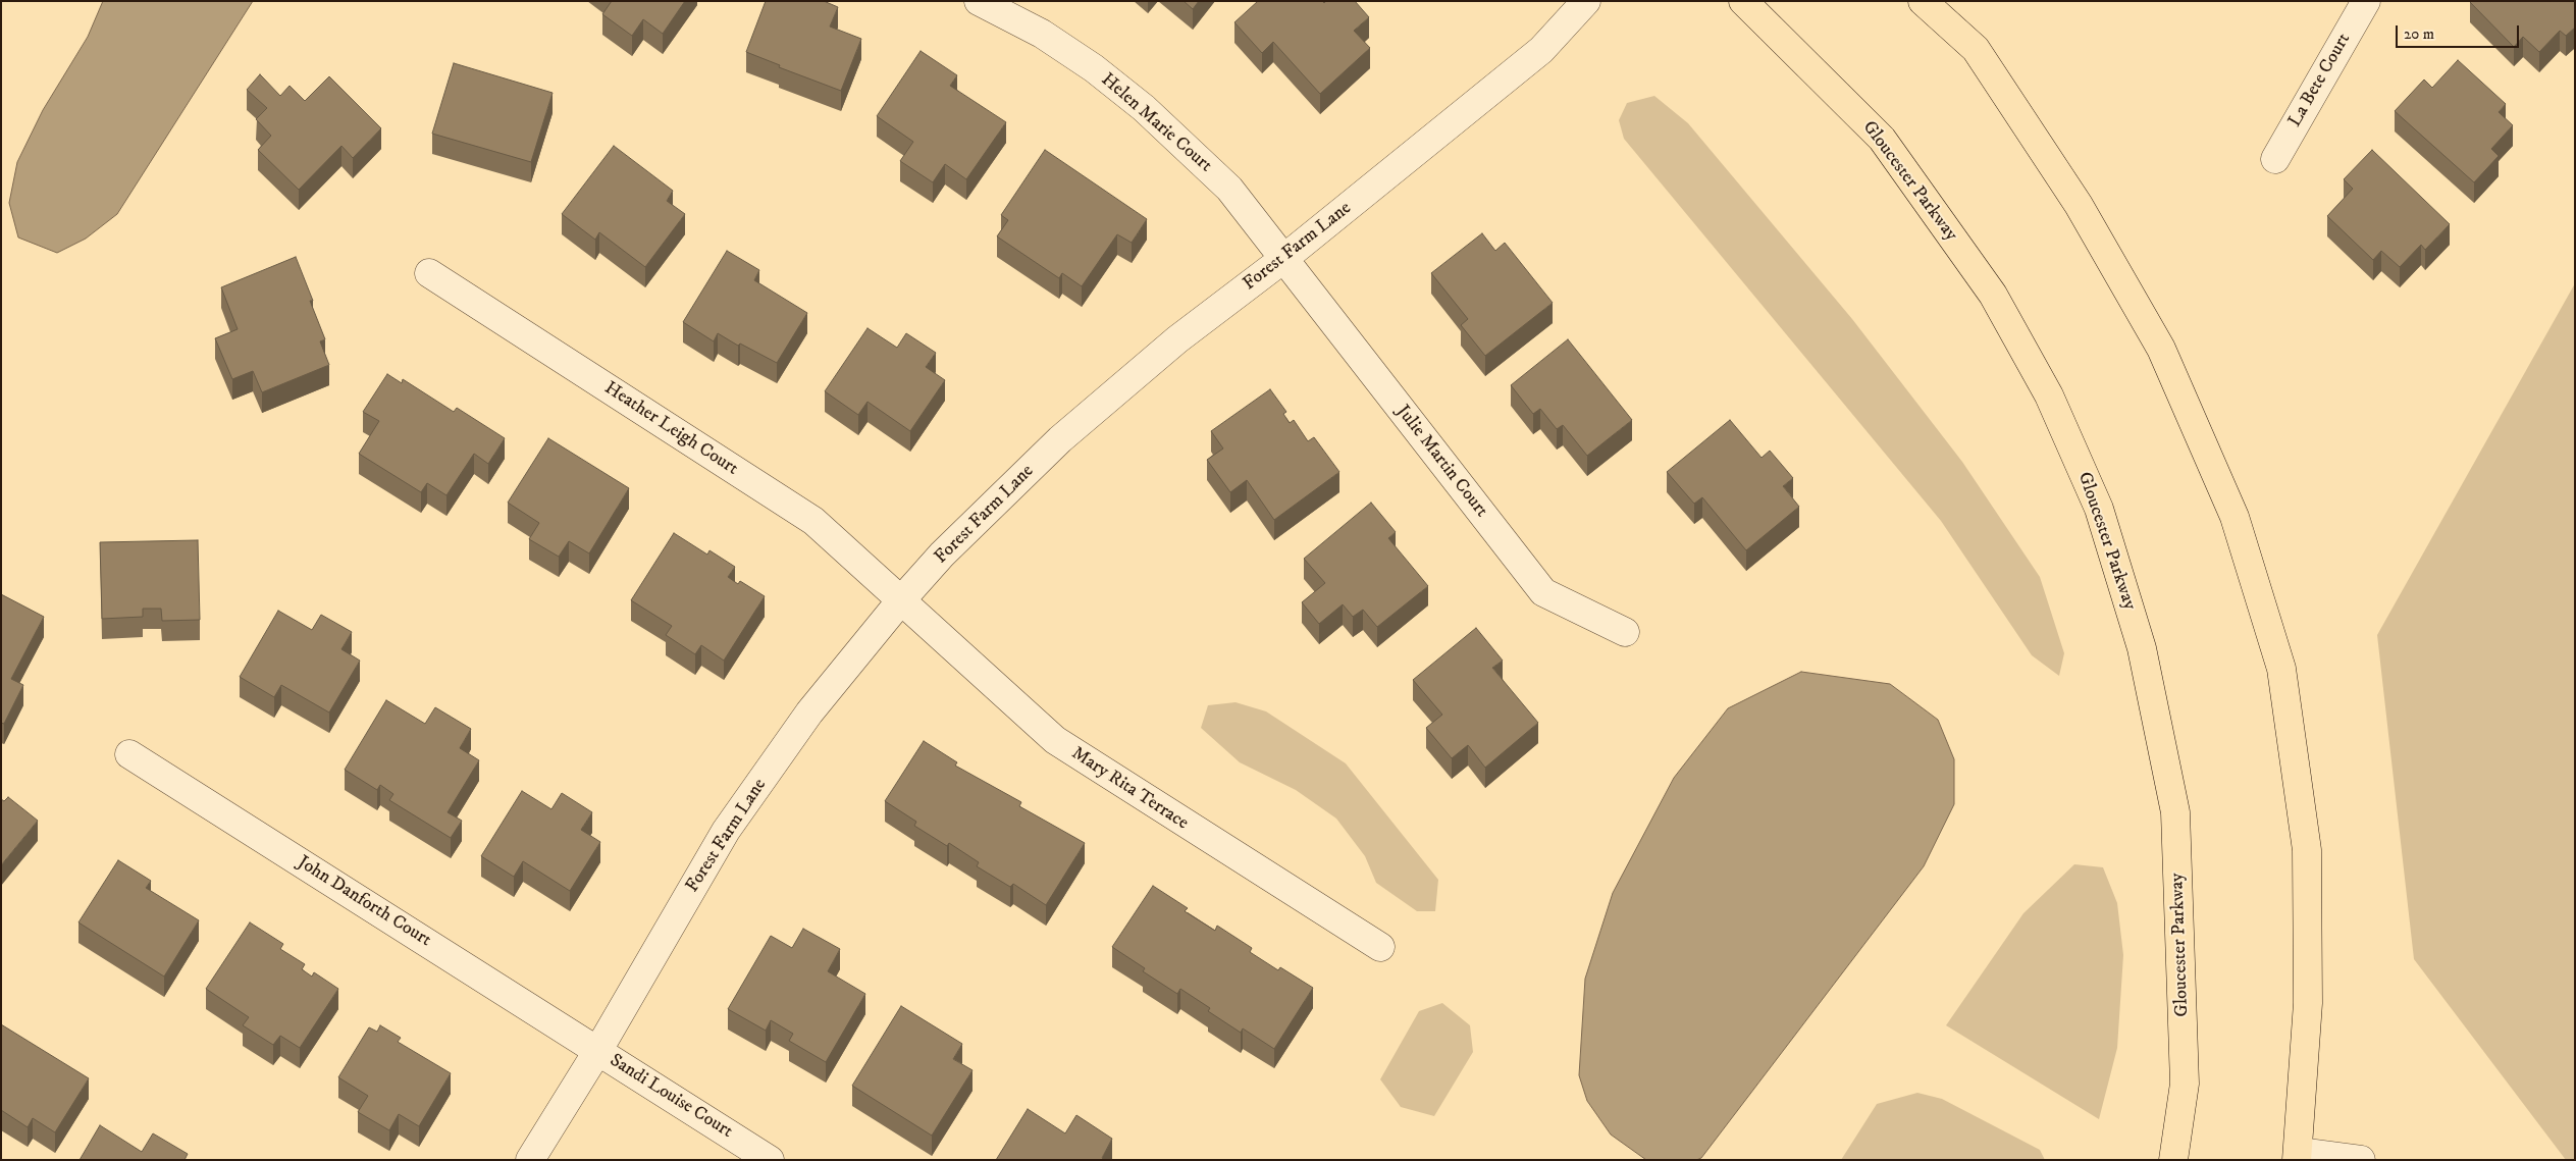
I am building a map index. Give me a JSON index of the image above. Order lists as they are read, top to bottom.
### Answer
{
  "streets": {
    "main road": ["Gloucester Parkway"],
    "street": [
      "La Bete Court",
      "Helen Marie Court",
      "Forest Farm Lane",
      "Heather Leigh Court",
      "Julie Martin Court",
      "Mary Rita Terrace",
      "John Danforth Court",
      "Sandi Louise Court"
    ]
  },
  "crossings": [
    ["Helen Marie Court", "Forest Farm Lane"],
    ["Helen Marie Court", "Julie Martin Court"],
    ["Forest Farm Lane", "Heather Leigh Court"],
    ["Forest Farm Lane", "Julie Martin Court"],
    ["Forest Farm Lane", "Mary Rita Terrace"],
    ["Forest Farm Lane", "John Danforth Court"],
    ["Forest Farm Lane", "Sandi Louise Court"],
    ["Heather Leigh Court", "Mary Rita Terrace"],
    ["John Danforth Court", "Sandi Louise Court"]
  ],
  "scale_bar": "20 m"
}
